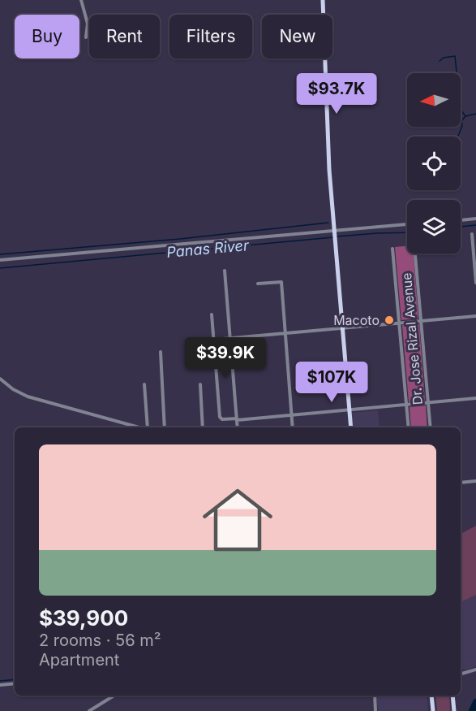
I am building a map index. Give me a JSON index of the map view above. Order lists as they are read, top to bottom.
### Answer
{
  "streets": {
    "street": ["Dr. Jose Rizal Avenue"]
  },
  "water": ["Panas River"],
  "places": ["Macoto"],
  "north": "left",
  "page": {
    "chip": [
      "Buy",
      "Rent",
      "Filters",
      "New"
    ],
    "price": ["$93.7K", "$39.9K", "$107K"],
    "list": [
      {
        "name": "$39,900",
        "note": "2 rooms · 56 m² · Apartment"
      }
    ]
  }
}
